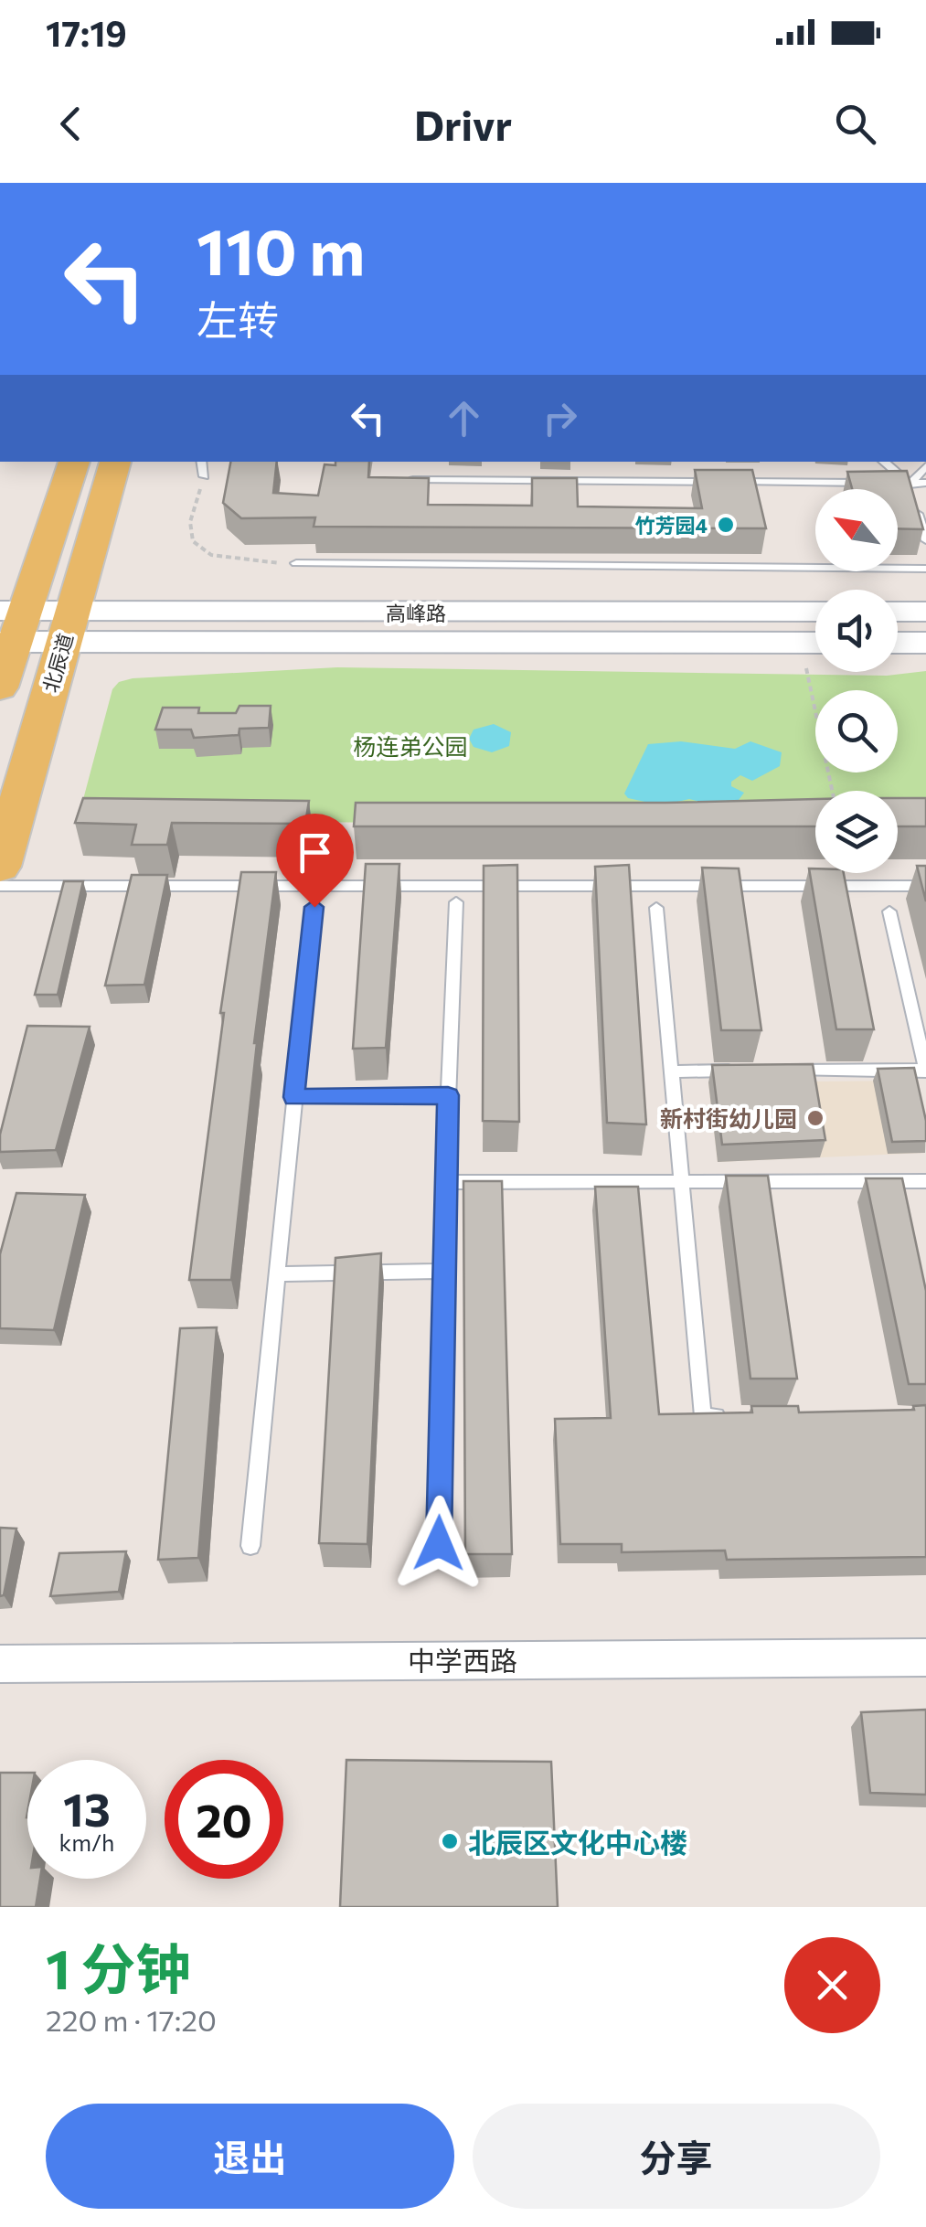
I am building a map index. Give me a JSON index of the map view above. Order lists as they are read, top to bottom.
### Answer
{
  "streets": {
    "main road": ["高峰路", "北辰道"],
    "street": ["中学西路"]
  },
  "crossings": [
    ["高峰路", "北辰道"]
  ],
  "parks": ["杨连弟公园"],
  "places": ["竹芳园4", "新村街幼儿园", "北辰区文化中心楼"],
  "north": "top left",
  "page": {
    "status": "17:19",
    "header": "Drivr",
    "turn": ["110 m", "左转"],
    "speed": "13 km/h",
    "limit": "20",
    "heading": ["1 分钟", "220 m · 17:20"],
    "buttons": ["退出", "分享"]
  }
}
